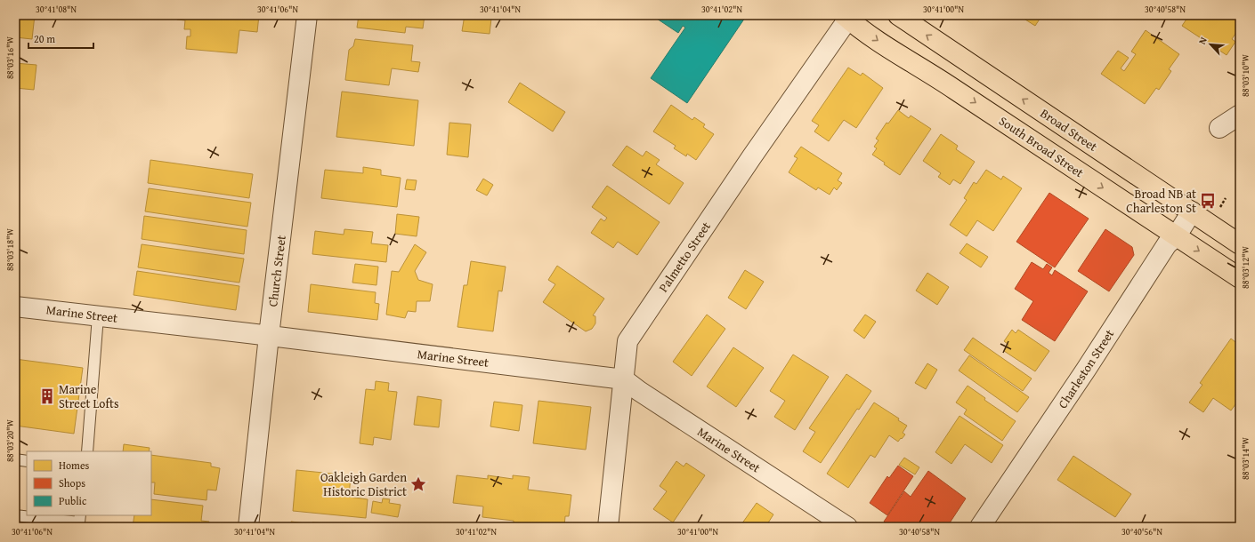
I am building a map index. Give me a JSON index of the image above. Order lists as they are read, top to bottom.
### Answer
{
  "streets": {
    "main road": ["Broad Street", "South Broad Street"],
    "street": [
      "Palmetto Street",
      "Church Street",
      "Marine Street",
      "Charleston Street"
    ]
  },
  "crossings": [
    ["Broad Street", "Charleston Street"],
    ["South Broad Street", "Palmetto Street"],
    ["South Broad Street", "Charleston Street"],
    ["Palmetto Street", "Marine Street"],
    ["Church Street", "Marine Street"]
  ],
  "one_way": ["Broad Street", "South Broad Street"],
  "places": {
    "bus stop": ["Broad NB at Charleston St"],
    "building": ["Marine Street Lofts"],
    "place": ["Oakleigh Garden Historic District"]
  },
  "legend": ["Homes", "Shops", "Public"],
  "scale_bar": "20 m",
  "north": "top left",
  "coordinates": [
    "30°41'08\"N",
    "30°41'06\"N",
    "30°41'04\"N",
    "30°41'02\"N",
    "30°41'00\"N",
    "30°40'58\"N",
    "88°03'16\"W",
    "88°03'10\"W",
    "88°03'18\"W",
    "88°03'12\"W",
    "88°03'20\"W",
    "88°03'14\"W",
    "30°40'56\"N"
  ]
}
